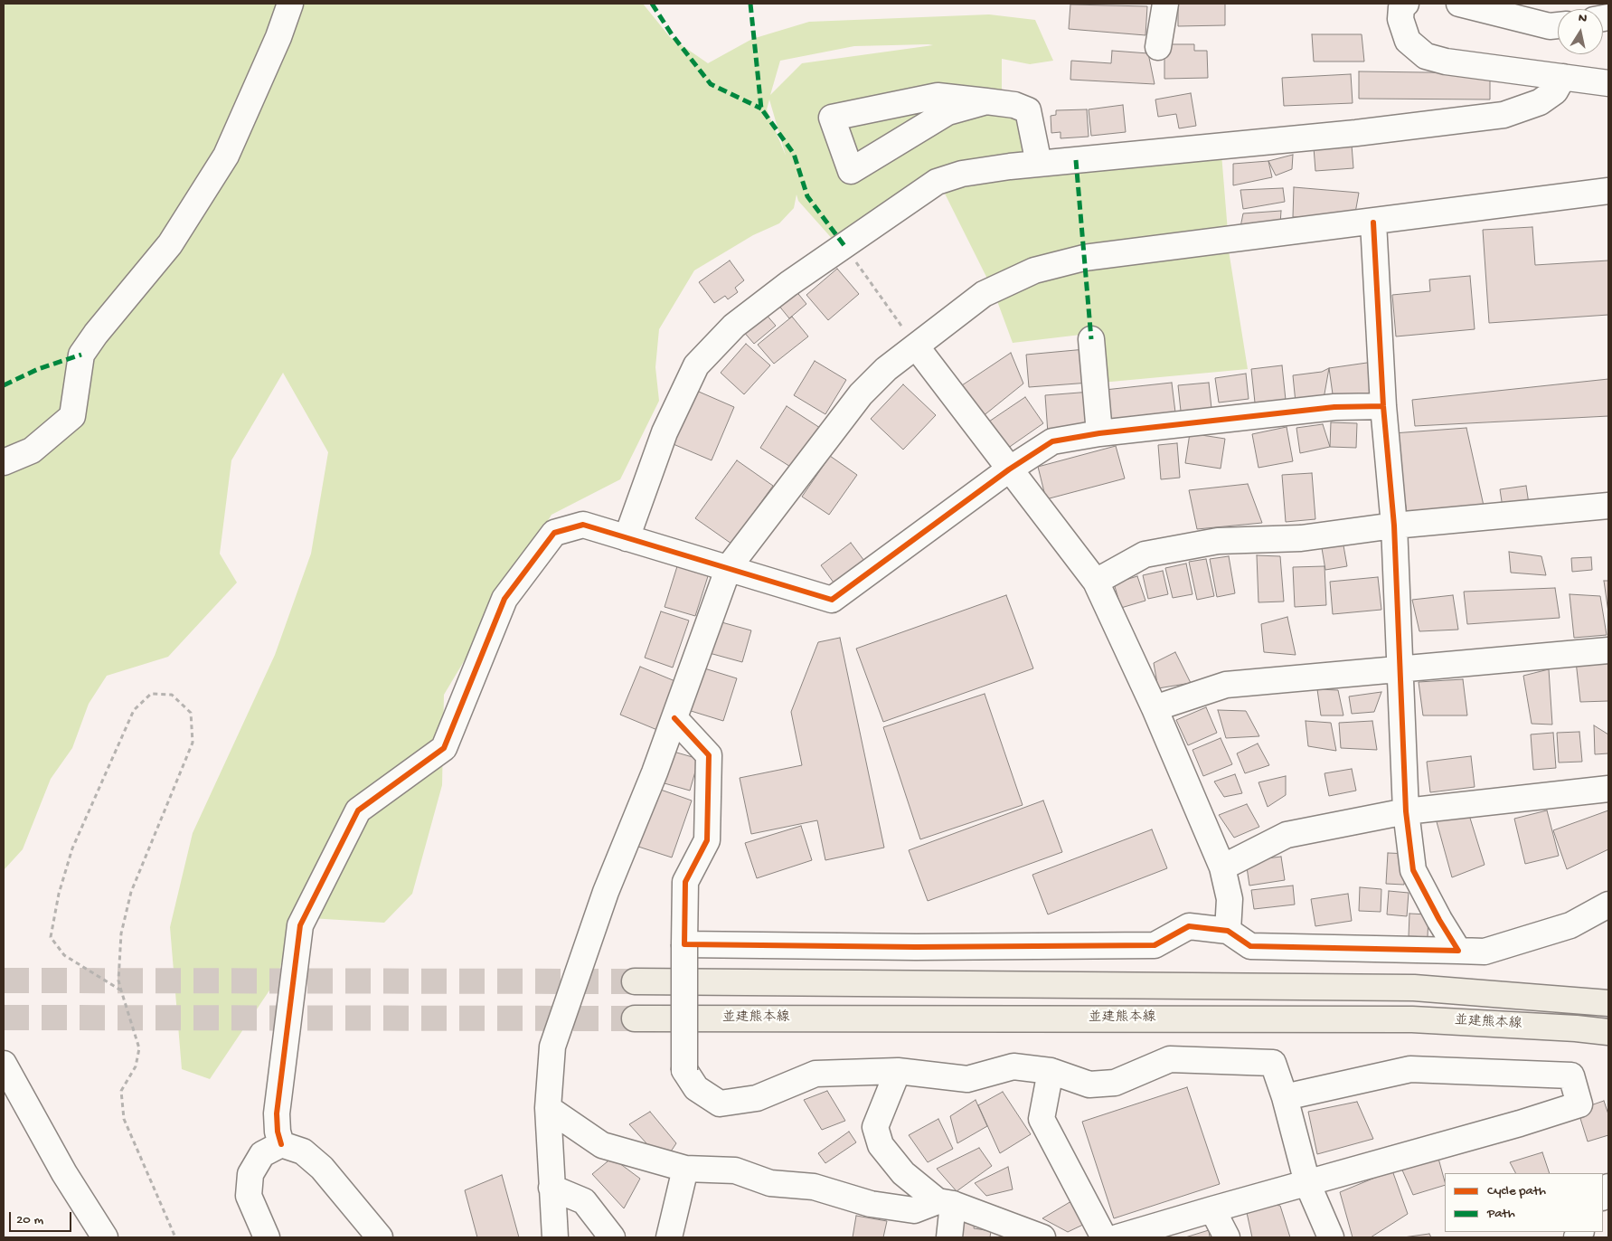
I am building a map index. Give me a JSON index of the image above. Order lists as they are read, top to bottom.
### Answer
{
  "streets": {
    "main road": ["並建熊本線"]
  },
  "legend": ["Cycle path", "Path"],
  "scale_bar": "20 m",
  "north": "top"
}
